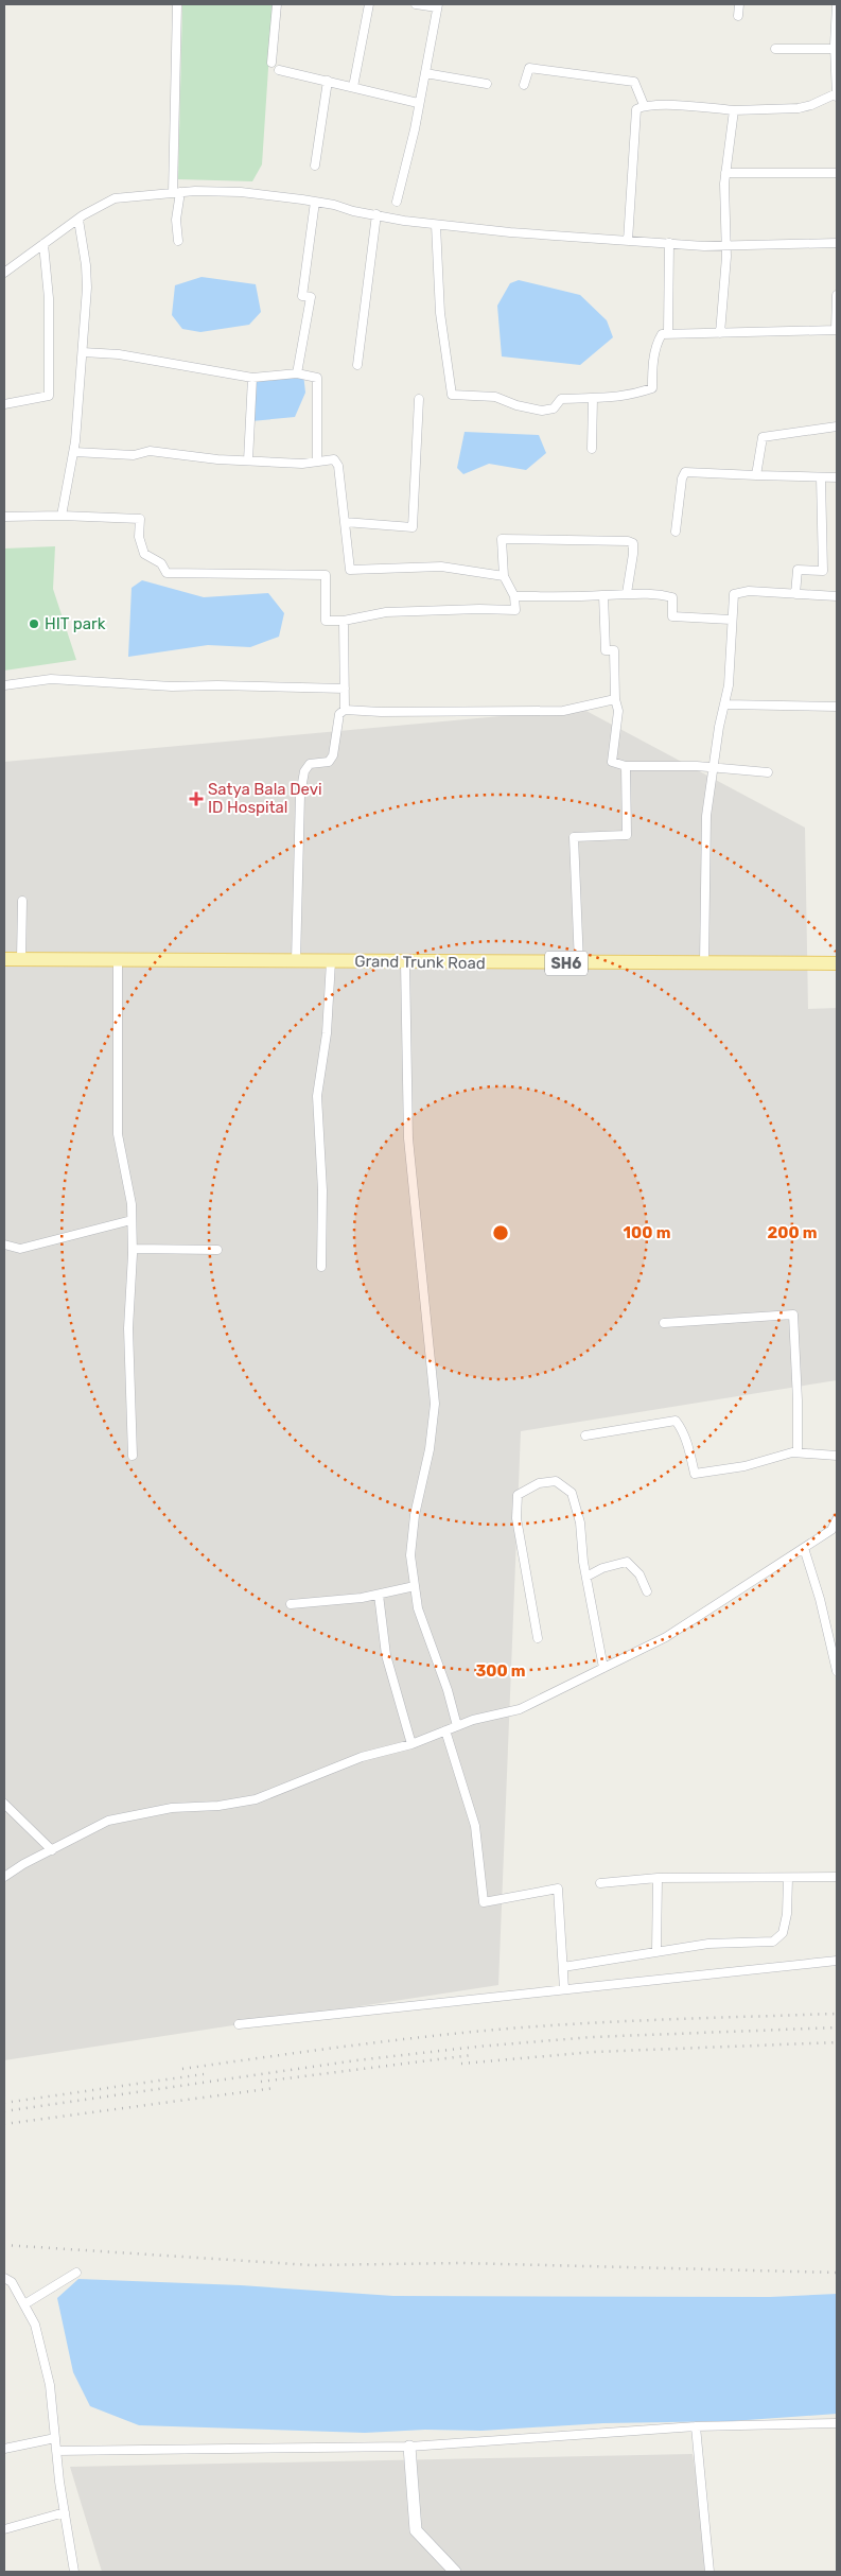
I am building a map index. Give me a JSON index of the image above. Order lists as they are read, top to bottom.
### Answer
{
  "streets": {
    "main road": ["Grand Trunk Road", "SH6"]
  },
  "places": {
    "other": ["HIT park"],
    "health": ["Satya Bala Devi ID Hospital"]
  },
  "rings": ["100 m", "200 m", "300 m"]
}
